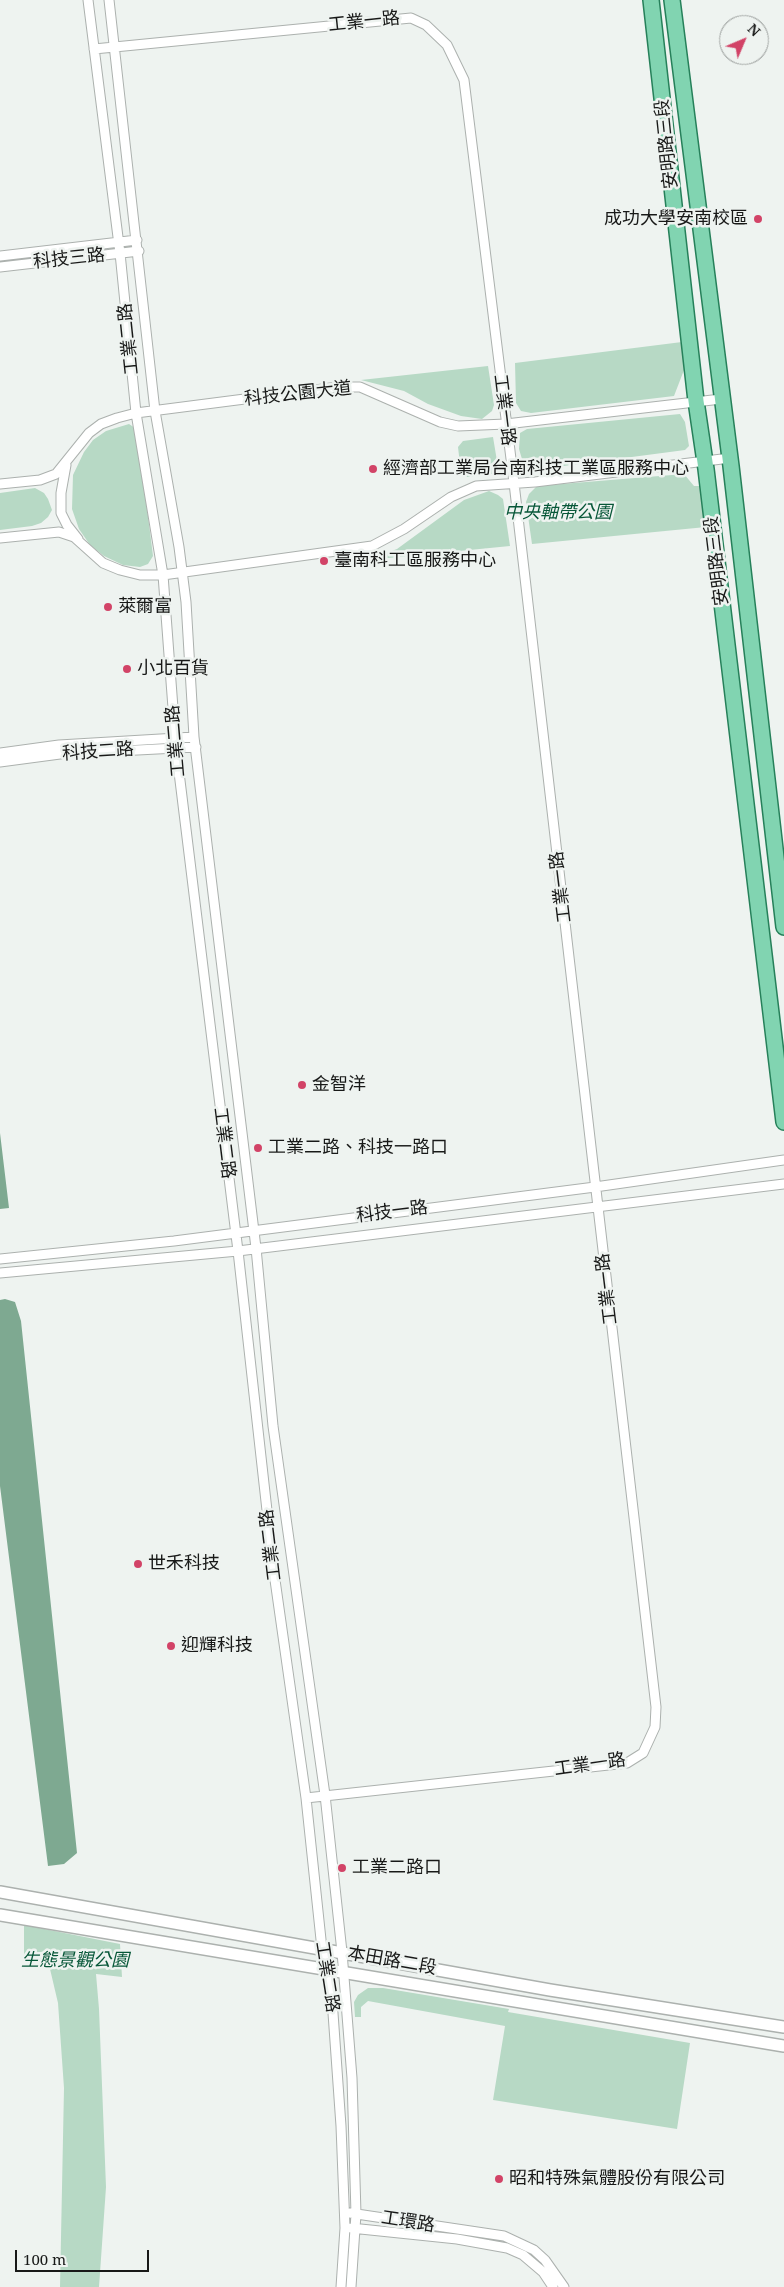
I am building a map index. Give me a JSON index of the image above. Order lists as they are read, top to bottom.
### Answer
{
  "streets": {
    "main road": ["安明路三段"],
    "street": [
      "工業一路",
      "科技三路",
      "工業二路",
      "科技公園大道",
      "科技二路",
      "科技一路",
      "本田路二段",
      "工環路"
    ]
  },
  "crossings": [
    ["工業一路", "工業二路"],
    ["工業一路", "科技公園大道"],
    ["工業一路", "科技一路"],
    ["安明路三段", "科技公園大道"],
    ["科技三路", "工業二路"],
    ["工業二路", "科技公園大道"],
    ["工業二路", "科技二路"],
    ["工業二路", "科技一路"],
    ["工業二路", "本田路二段"],
    ["工業二路", "工環路"]
  ],
  "parks": ["中央軸帶公園", "生態景觀公園"],
  "places": [
    "成功大學安南校區",
    "經濟部工業局台南科技工業區服務中心",
    "臺南科工區服務中心",
    "萊爾富",
    "小北百貨",
    "金智洋",
    "工業二路、科技一路口",
    "世禾科技",
    "迎輝科技",
    "工業二路口",
    "昭和特殊氣體股份有限公司"
  ],
  "scale_bar": "100 m",
  "north": "top right"
}
